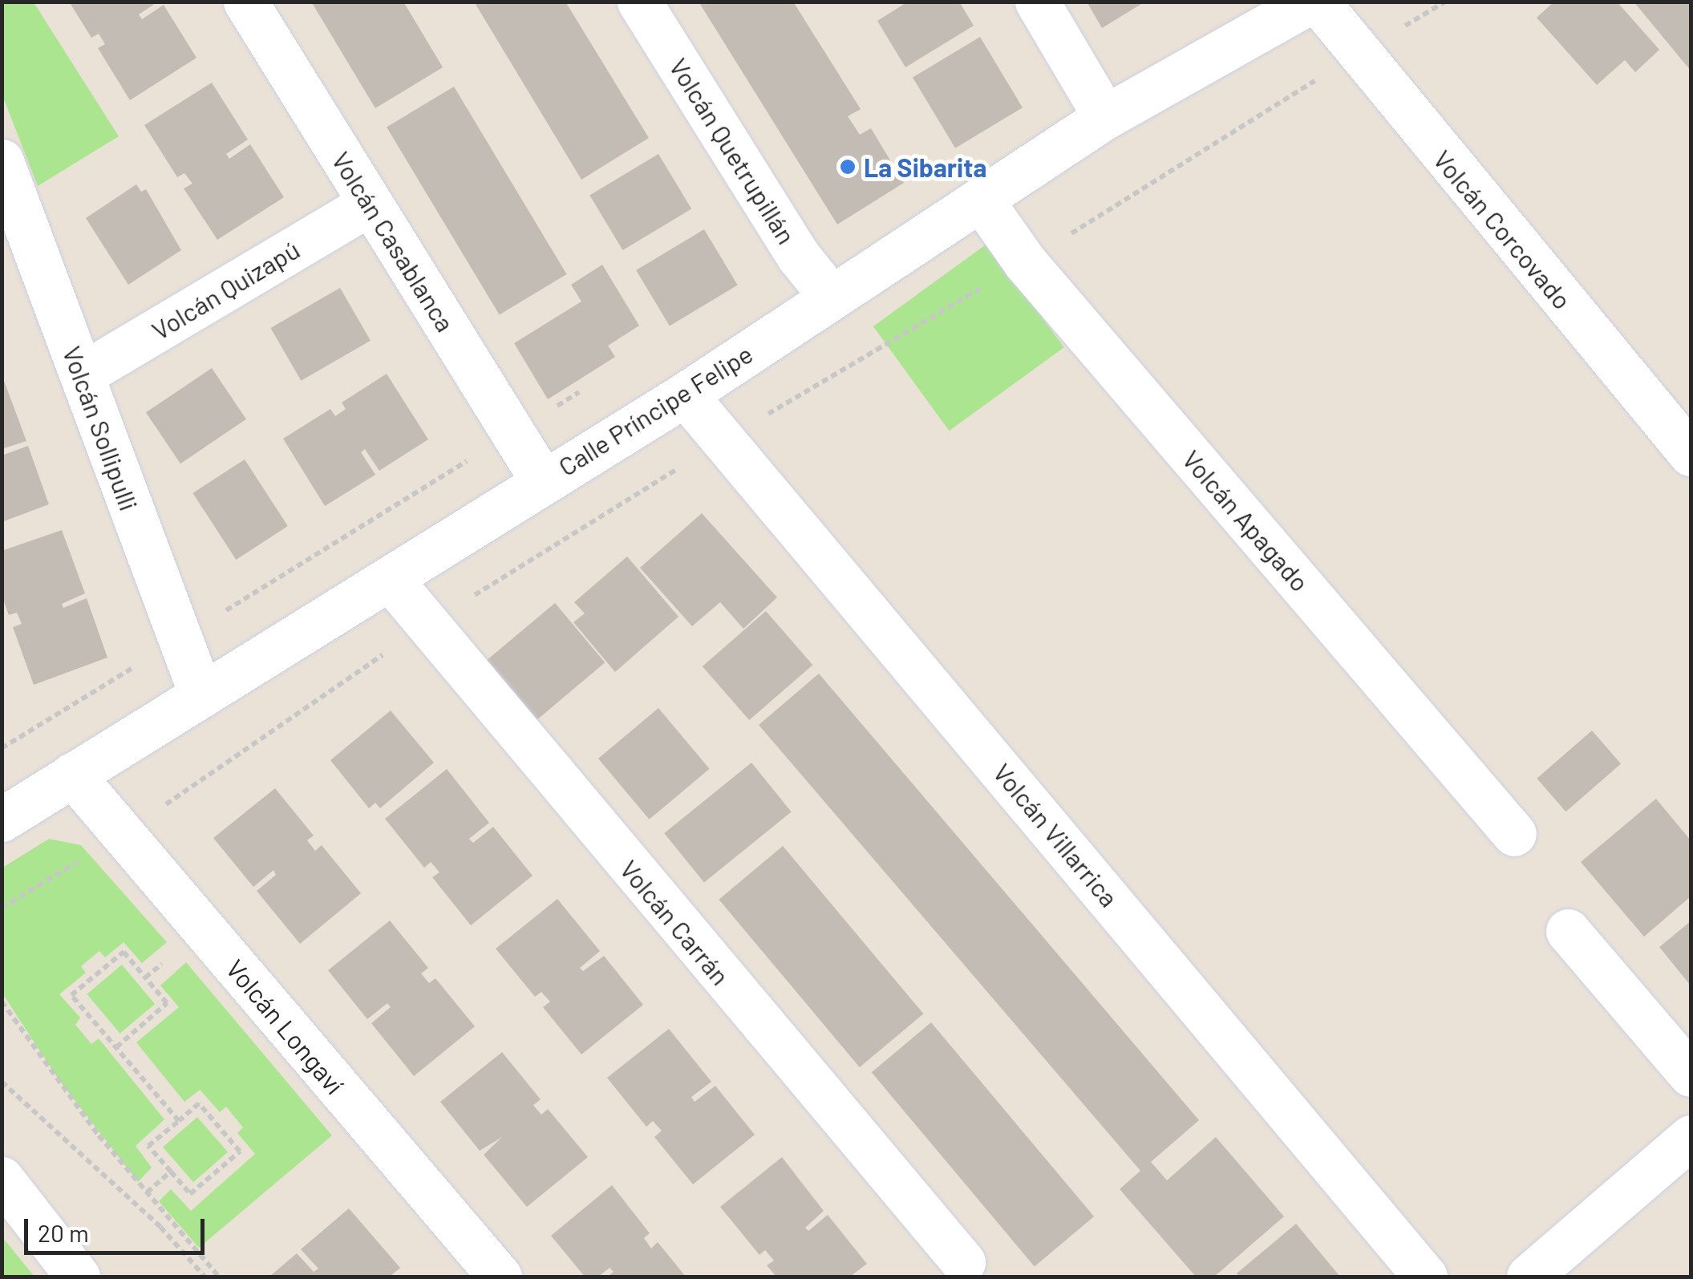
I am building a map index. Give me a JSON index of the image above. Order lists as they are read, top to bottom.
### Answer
{
  "streets": {
    "street": [
      "Volcán Quetrupillán",
      "Volcán Corcovado",
      "Volcán Casablanca",
      "Volcán Quizapú",
      "Calle Príncipe Felipe",
      "Volcán Sollipulli",
      "Volcán Apagado",
      "Volcán Villarrica",
      "Volcán Carrán",
      "Volcán Longaví"
    ]
  },
  "crossings": [
    ["Volcán Quetrupillán", "Calle Príncipe Felipe"],
    ["Volcán Casablanca", "Volcán Quizapú"],
    ["Volcán Casablanca", "Calle Príncipe Felipe"],
    ["Volcán Quizapú", "Volcán Sollipulli"],
    ["Calle Príncipe Felipe", "Volcán Sollipulli"],
    ["Calle Príncipe Felipe", "Volcán Apagado"],
    ["Calle Príncipe Felipe", "Volcán Villarrica"],
    ["Calle Príncipe Felipe", "Volcán Carrán"],
    ["Calle Príncipe Felipe", "Volcán Longaví"]
  ],
  "places": ["La Sibarita"],
  "scale_bar": "20 m"
}
